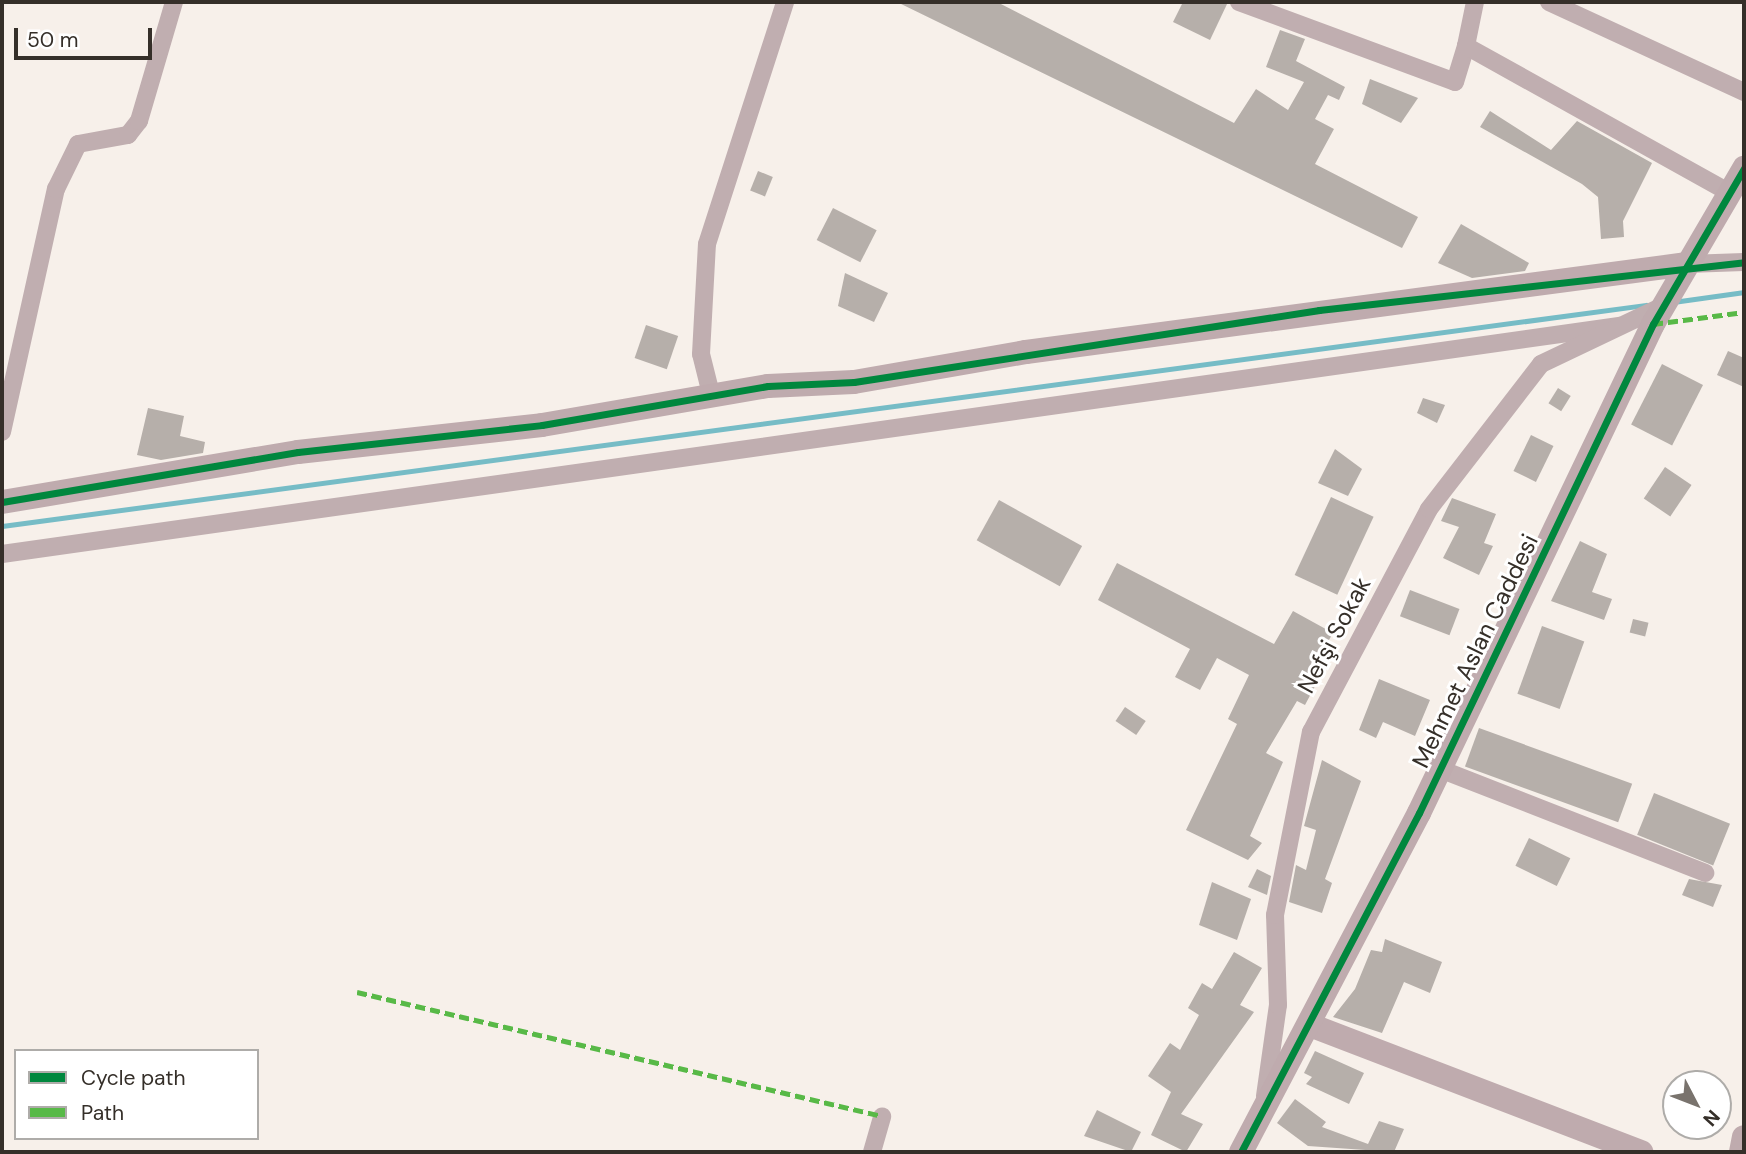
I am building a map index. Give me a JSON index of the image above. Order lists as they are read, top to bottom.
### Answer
{
  "streets": {
    "street": ["Nefşi Sokak", "Mehmet Aslan Caddesi"]
  },
  "crossings": [
    ["Nefşi Sokak", "Mehmet Aslan Caddesi"]
  ],
  "legend": ["Cycle path", "Path"],
  "scale_bar": "50 m",
  "north": "bottom right"
}
